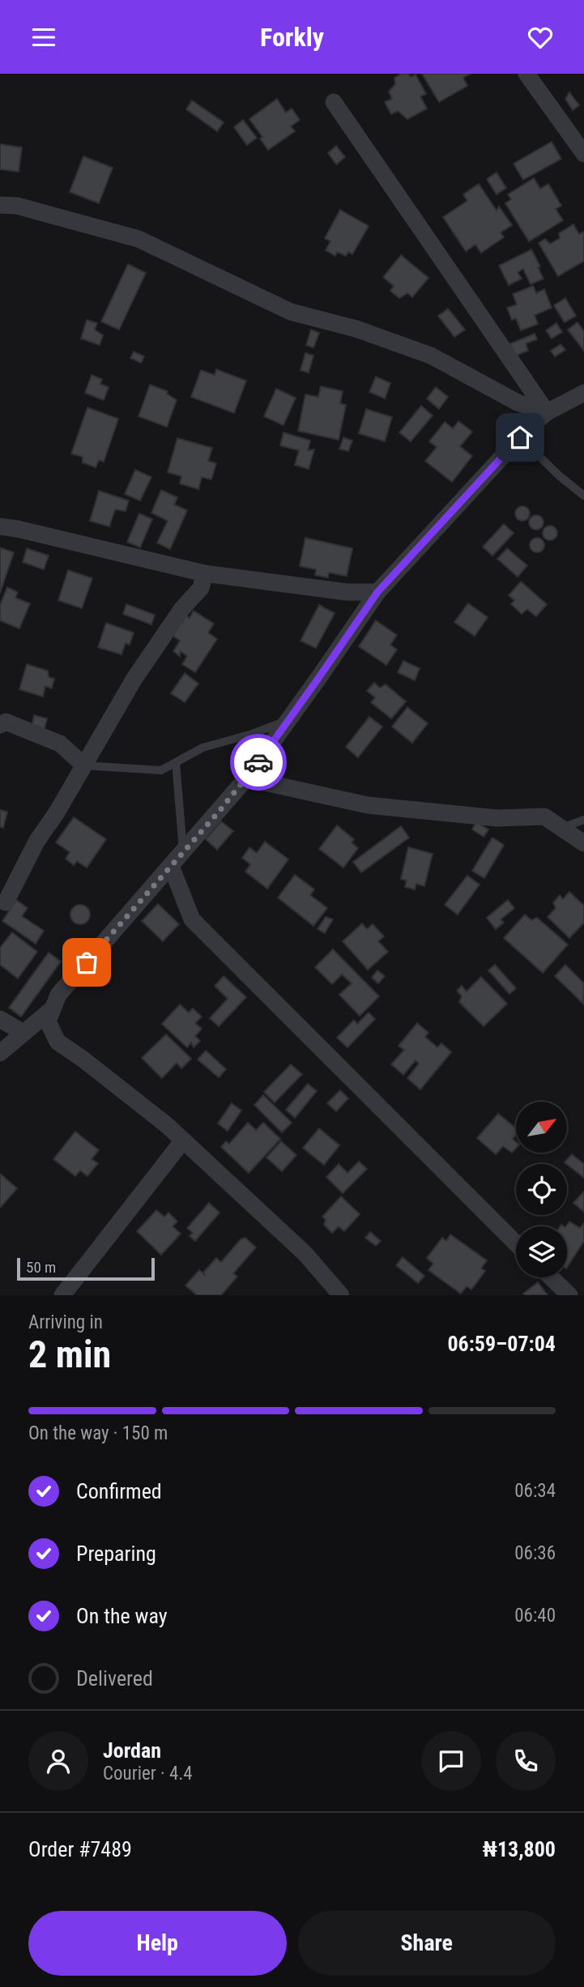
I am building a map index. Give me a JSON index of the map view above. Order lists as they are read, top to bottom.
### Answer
{
  "scale_bar": "50 m",
  "north": "top right",
  "page": {
    "header": "Forkly",
    "scale": "50 m",
    "heading": ["2 min", "Arriving in", "06:59–07:04"],
    "panel": [
      "Jordan",
      "Courier · 4.4",
      "Order #7489",
      "₦13,800"
    ],
    "bar": "On the way · 150 m",
    "list": [
      ["Confirmed", "06:34"],
      ["Preparing", "06:36"],
      ["On the way", "06:40"],
      "Delivered"
    ],
    "buttons": ["Help", "Share"]
  }
}
